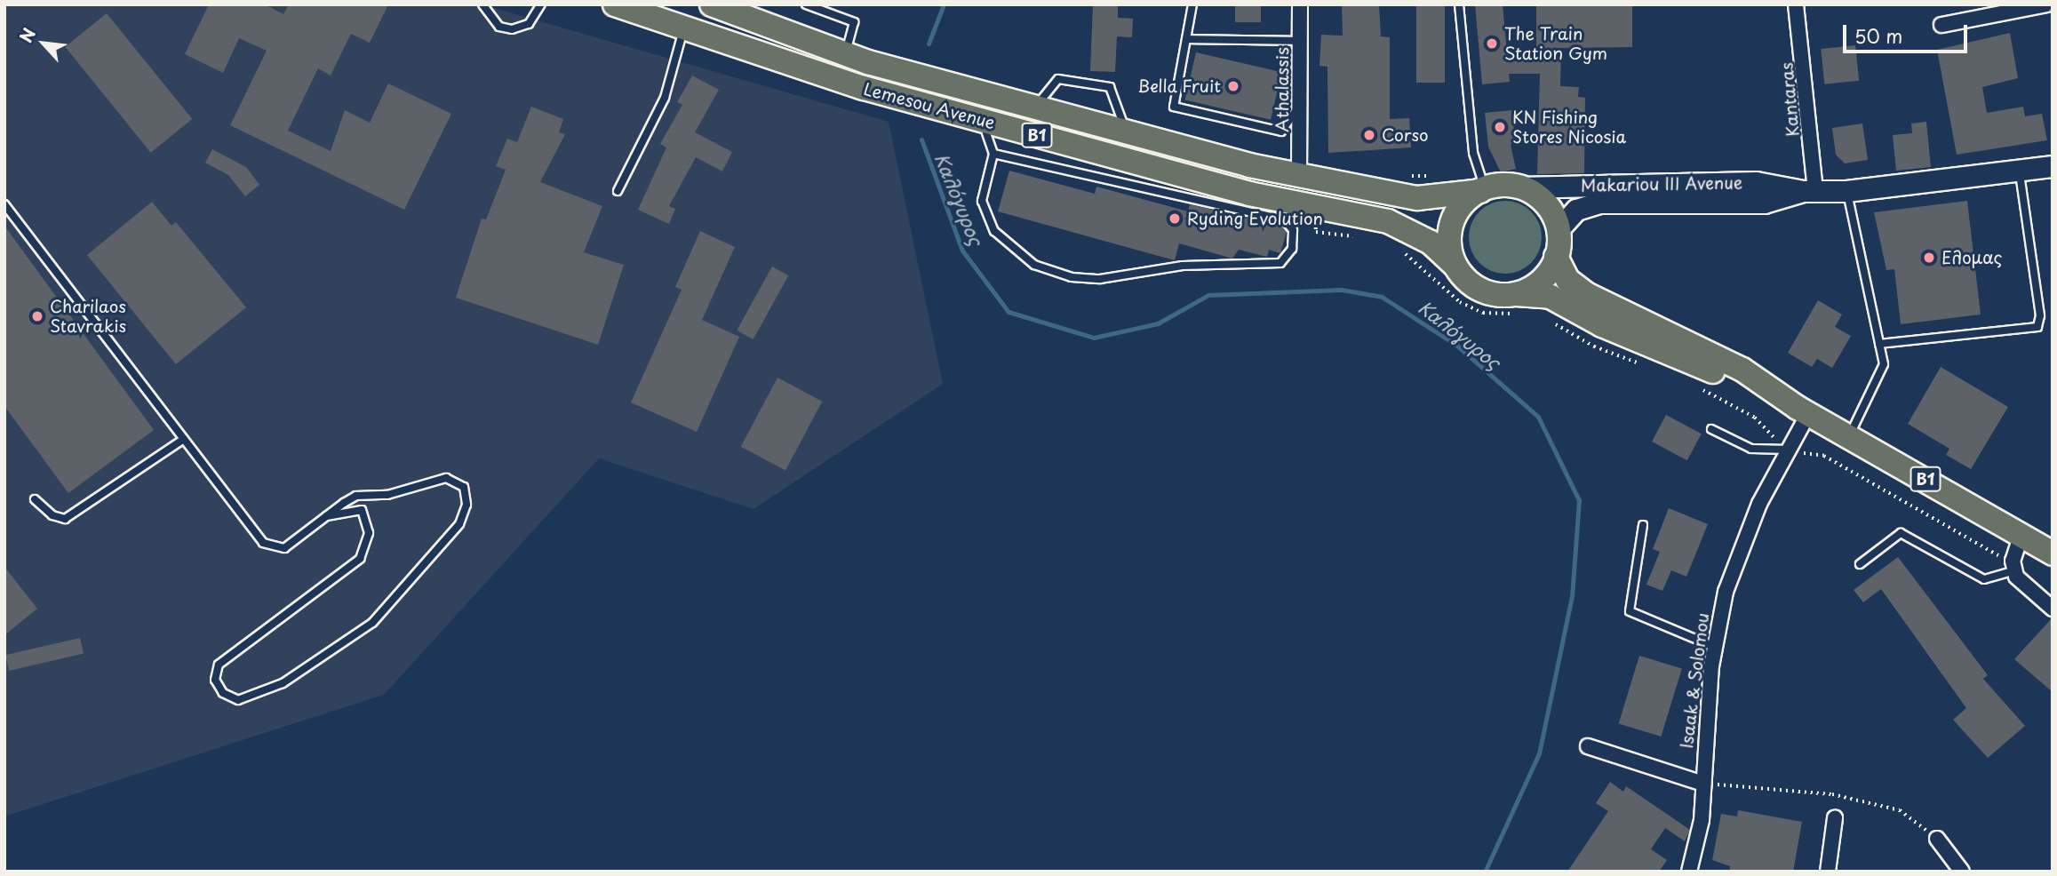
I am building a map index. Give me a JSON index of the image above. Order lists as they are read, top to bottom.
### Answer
{
  "streets": {
    "main road": ["Lemesou Avenue", "B1"],
    "street": [
      "Athalassis",
      "Kantaras",
      "Makariou III Avenue",
      "Isaak & Solomou"
    ]
  },
  "crossings": [
    ["Athalassis", "Lemesou Avenue"],
    ["Kantaras", "Makariou III Avenue"],
    ["Lemesou Avenue", "B1"],
    ["Lemesou Avenue", "Makariou III Avenue"],
    ["B1", "Makariou III Avenue"],
    ["B1", "Isaak & Solomou"]
  ],
  "water": ["Καλόγυρος"],
  "places": [
    "The Train Station Gym",
    "Bella Fruit",
    "KN Fishing Stores Nicosia",
    "Corso",
    "Ryding Evolution",
    "Ελομας",
    "Charilaos Stavrakis"
  ],
  "scale_bar": "50 m",
  "north": "top left"
}
